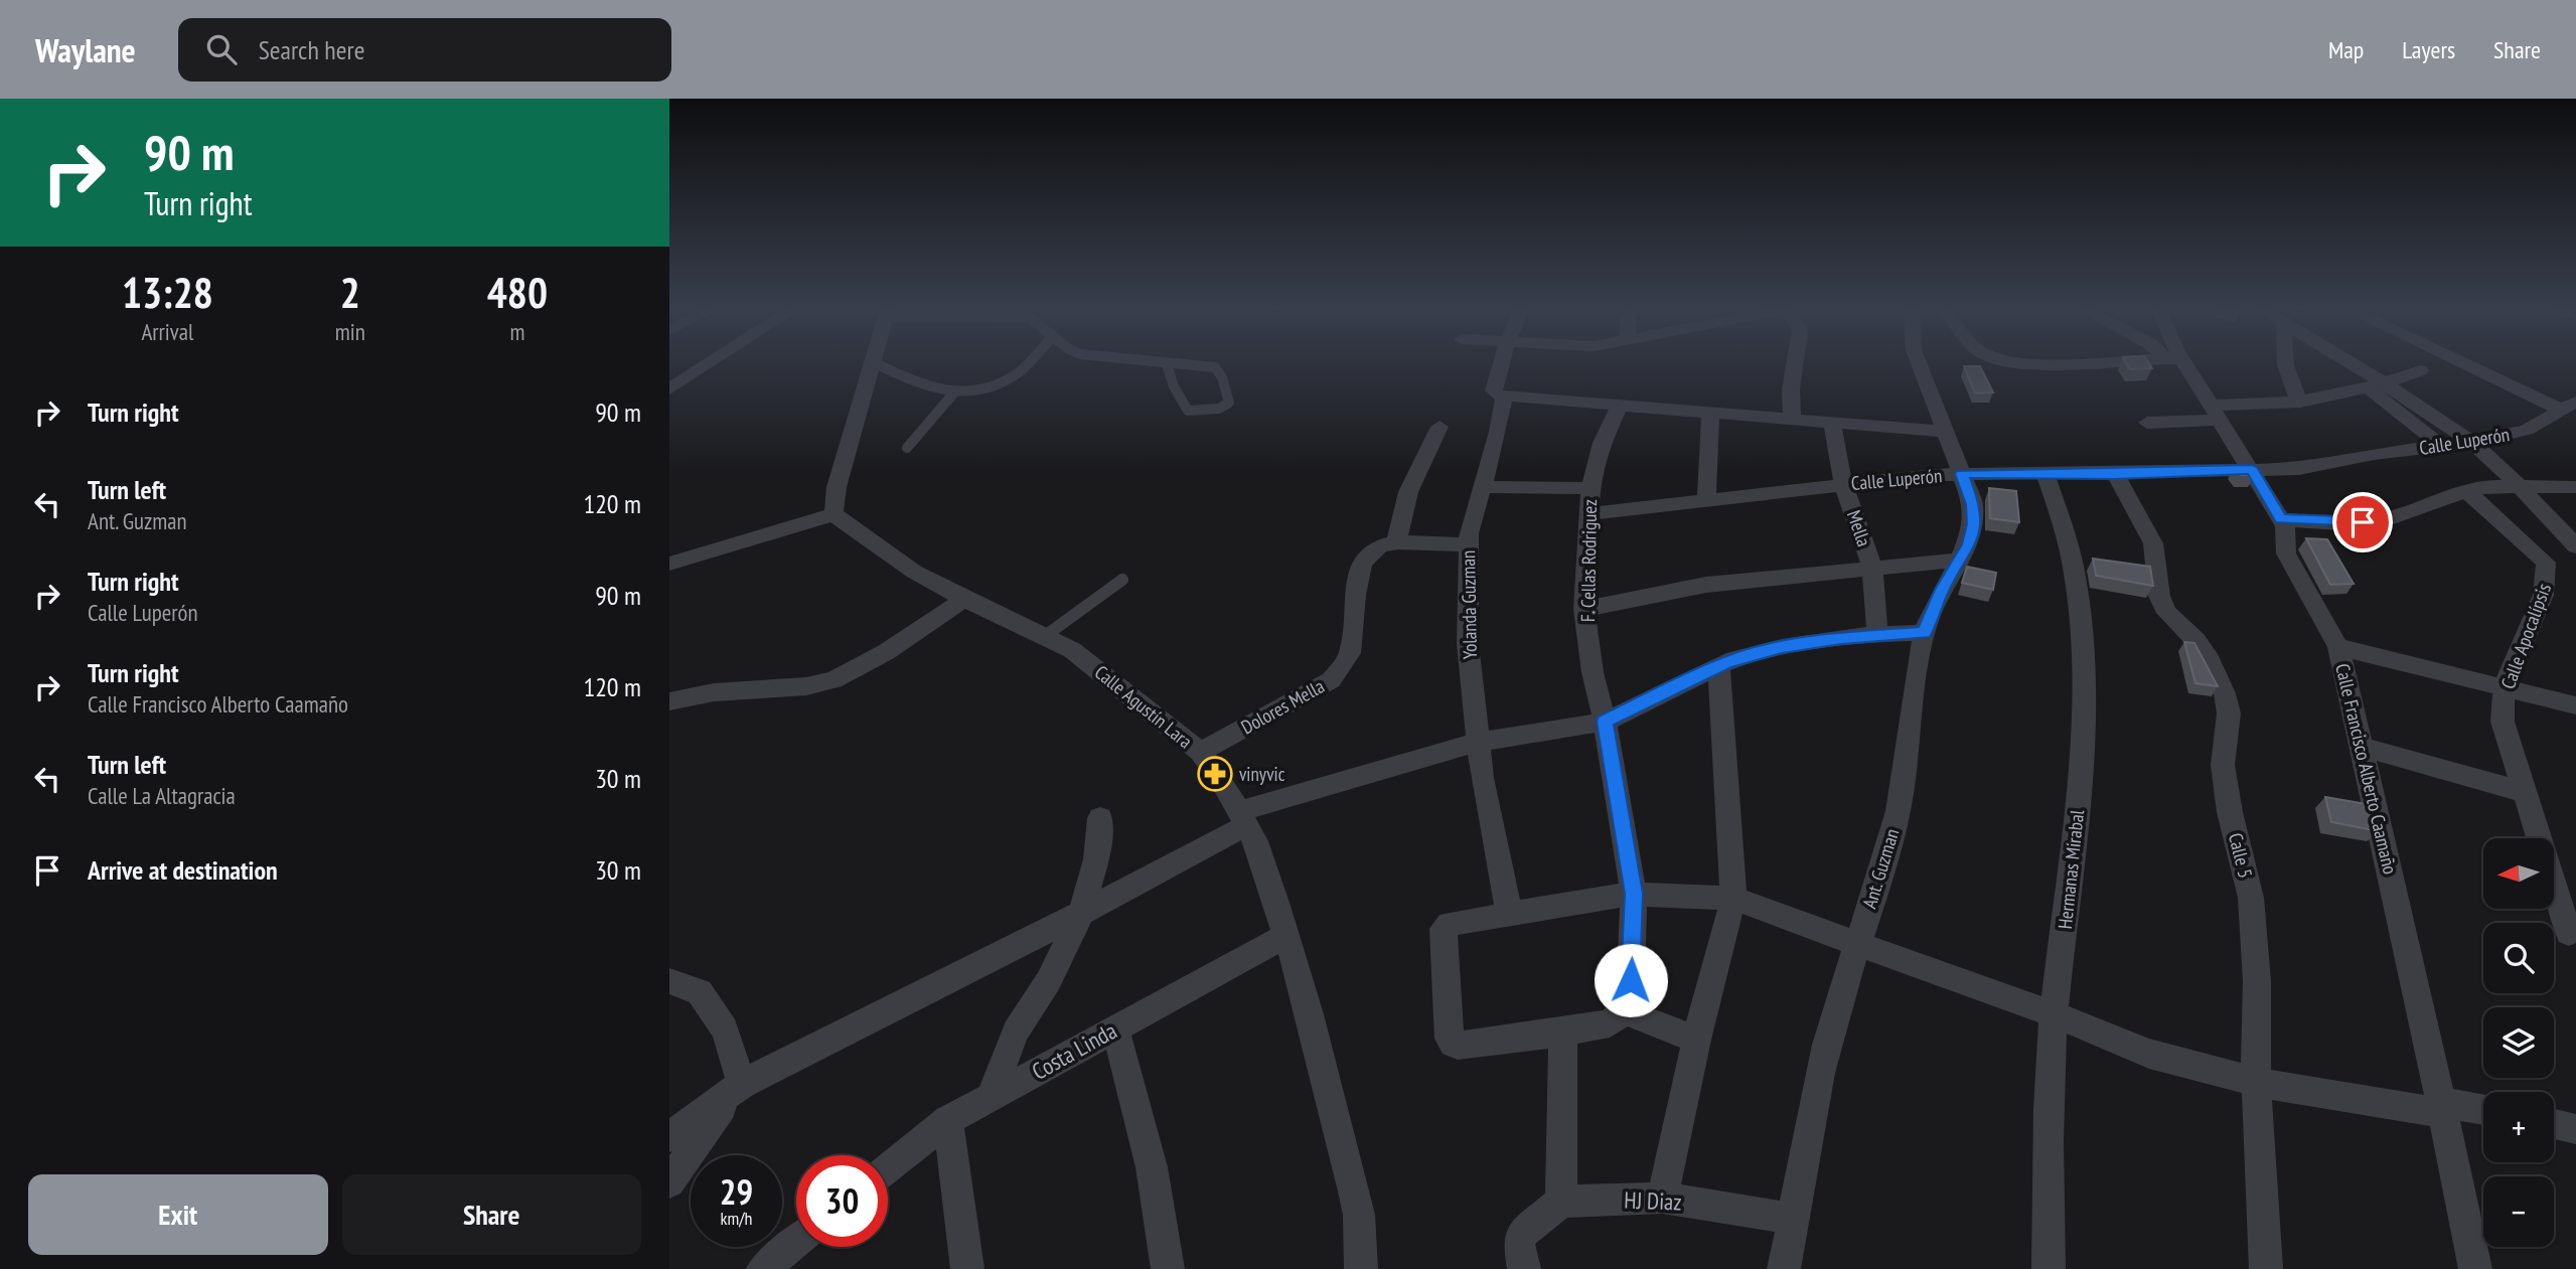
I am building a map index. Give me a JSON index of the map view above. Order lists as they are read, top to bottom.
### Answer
{
  "streets": {
    "street": [
      "Calle Luperón",
      "Mella",
      "F. Cellas Rodriguez",
      "Yolanda Guzman",
      "Calle Apocalípsis",
      "Calle Agustín Lara",
      "Dolores Mella",
      "Calle Francisco Alberto Caamaño",
      "Calle 5",
      "Ant. Guzman",
      "Hermanas Mirabal",
      "Costa Linda",
      "HJ Diaz"
    ]
  },
  "crossings": [
    ["Calle Luperón", "Mella"],
    ["Calle Luperón", "F. Cellas Rodriguez"],
    ["Calle Luperón", "Calle Francisco Alberto Caamaño"],
    ["Calle Luperón", "Calle 5"],
    ["Calle Luperón", "Ant. Guzman"],
    ["Calle Luperón", "Hermanas Mirabal"],
    ["Calle Agustín Lara", "Dolores Mella"],
    ["Calle Agustín Lara", "Costa Linda"],
    ["Ant. Guzman", "HJ Diaz"]
  ],
  "places": {
    "pharmacy": ["vinyvic"]
  },
  "north": "left",
  "page": {
    "header": "Waylane",
    "search": "Search here",
    "nav": ["Map", "Layers", "Share"],
    "turn": ["90 m", "Turn right"],
    "eta": [
      "13:28",
      "Arrival",
      "2",
      "min",
      "480",
      "m"
    ],
    "list": [
      {
        "name": "Turn right",
        "value": "90 m"
      },
      {
        "name": "Turn left",
        "note": "Ant. Guzman",
        "value": "120 m"
      },
      {
        "name": "Turn right",
        "note": "Calle Luperón",
        "value": "90 m"
      },
      {
        "name": "Turn right",
        "note": "Calle Francisco Alberto Caamaño",
        "value": "120 m"
      },
      {
        "name": "Turn left",
        "note": "Calle La Altagracia",
        "value": "30 m"
      },
      {
        "name": "Arrive at destination",
        "value": "30 m"
      }
    ],
    "map_buttons": ["+", "−"],
    "speed": "29 km/h",
    "limit": "30",
    "buttons": ["Exit", "Share"]
  }
}
